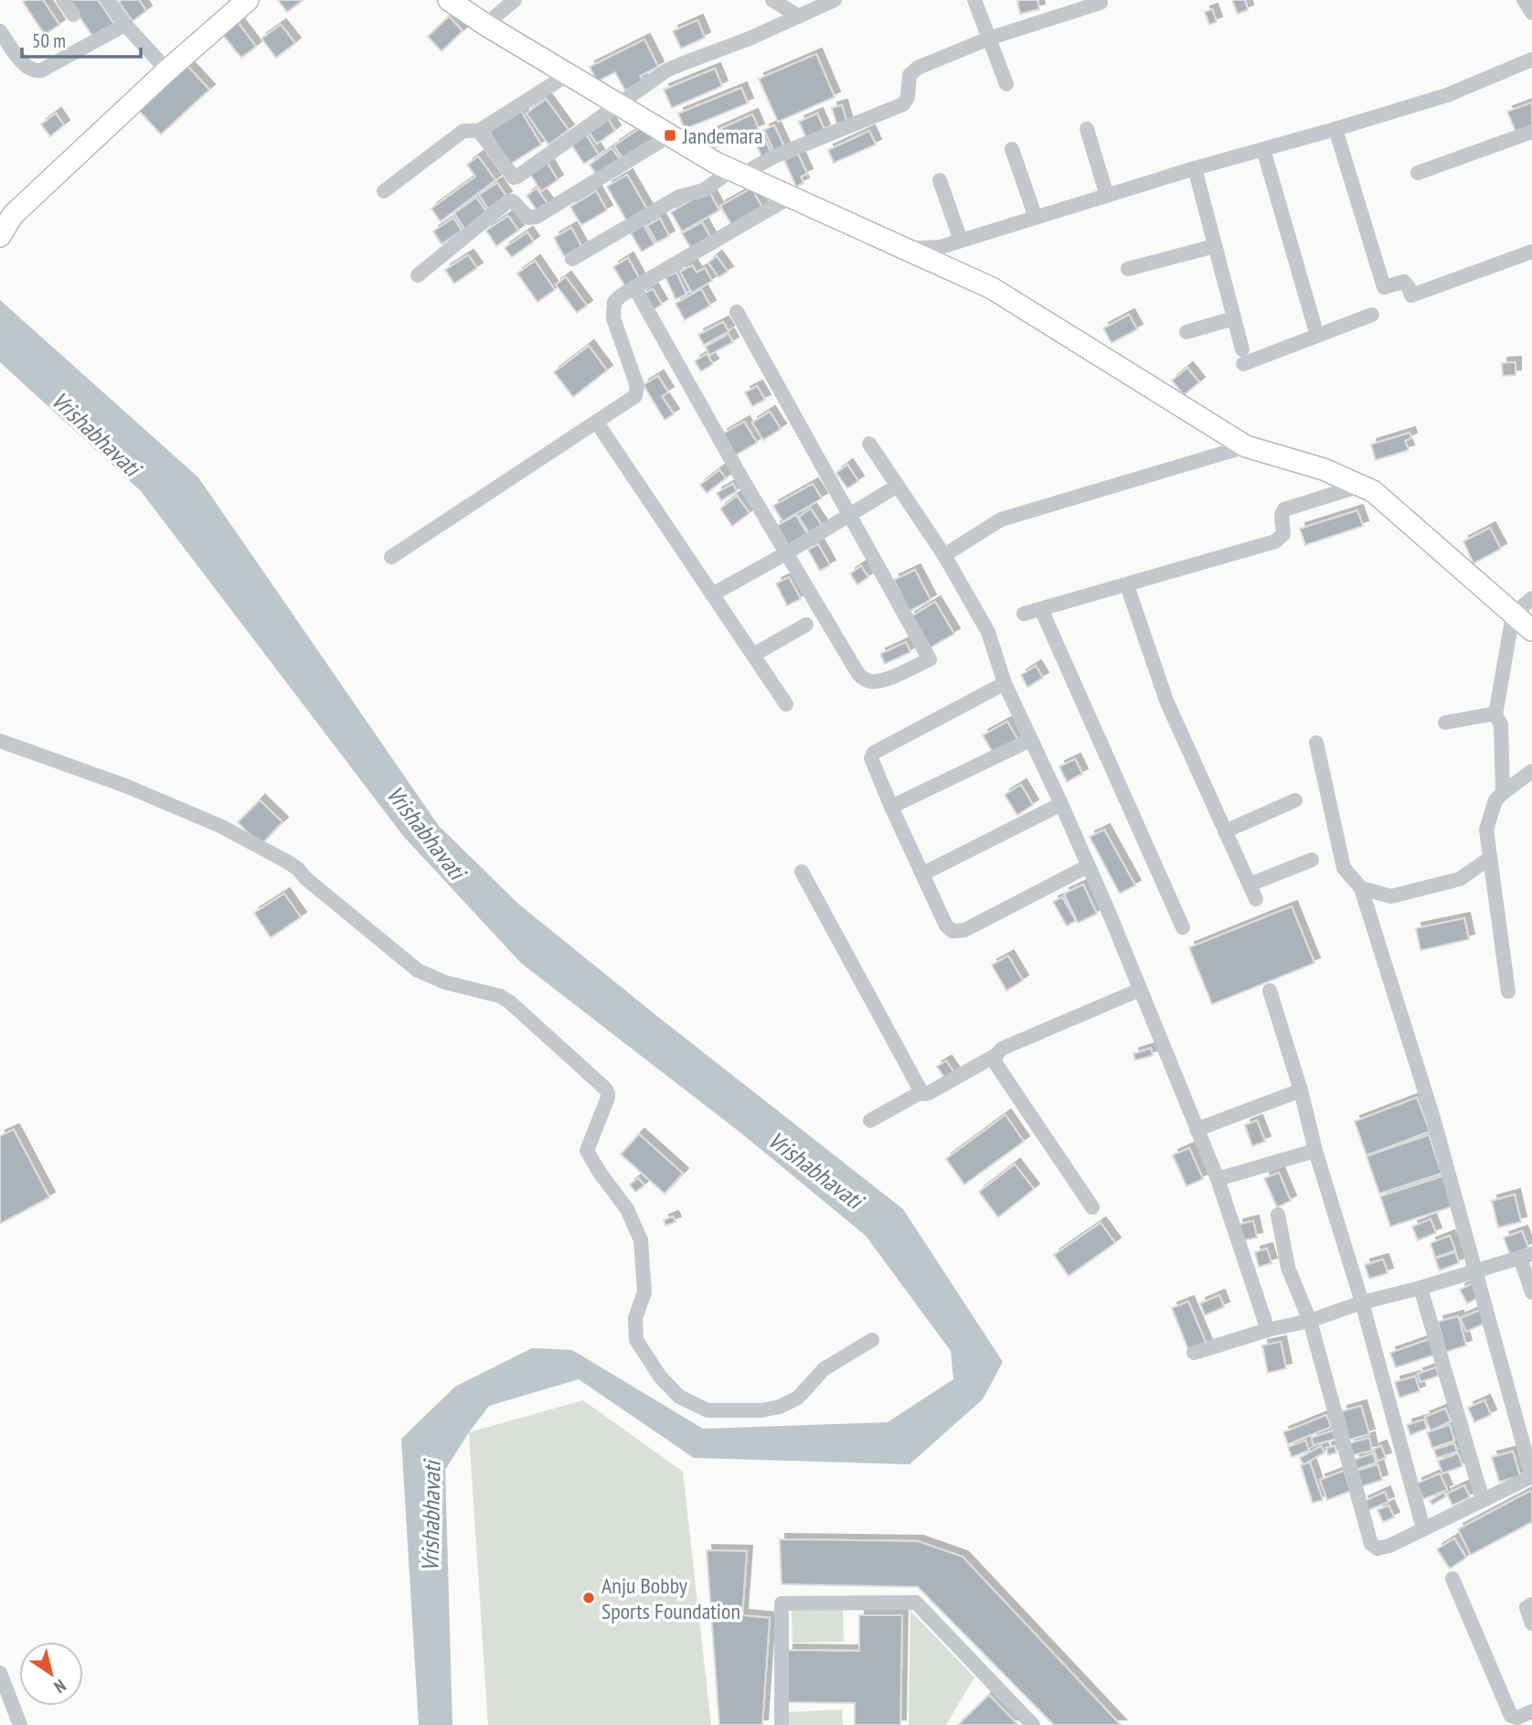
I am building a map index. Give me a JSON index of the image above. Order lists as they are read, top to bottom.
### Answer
{
  "water": ["Vrishabhavati"],
  "places": {
    "transit": ["Jandemara"],
    "other": ["Anju Bobby Sports Foundation"]
  },
  "scale_bar": "50 m",
  "north": "bottom right"
}
